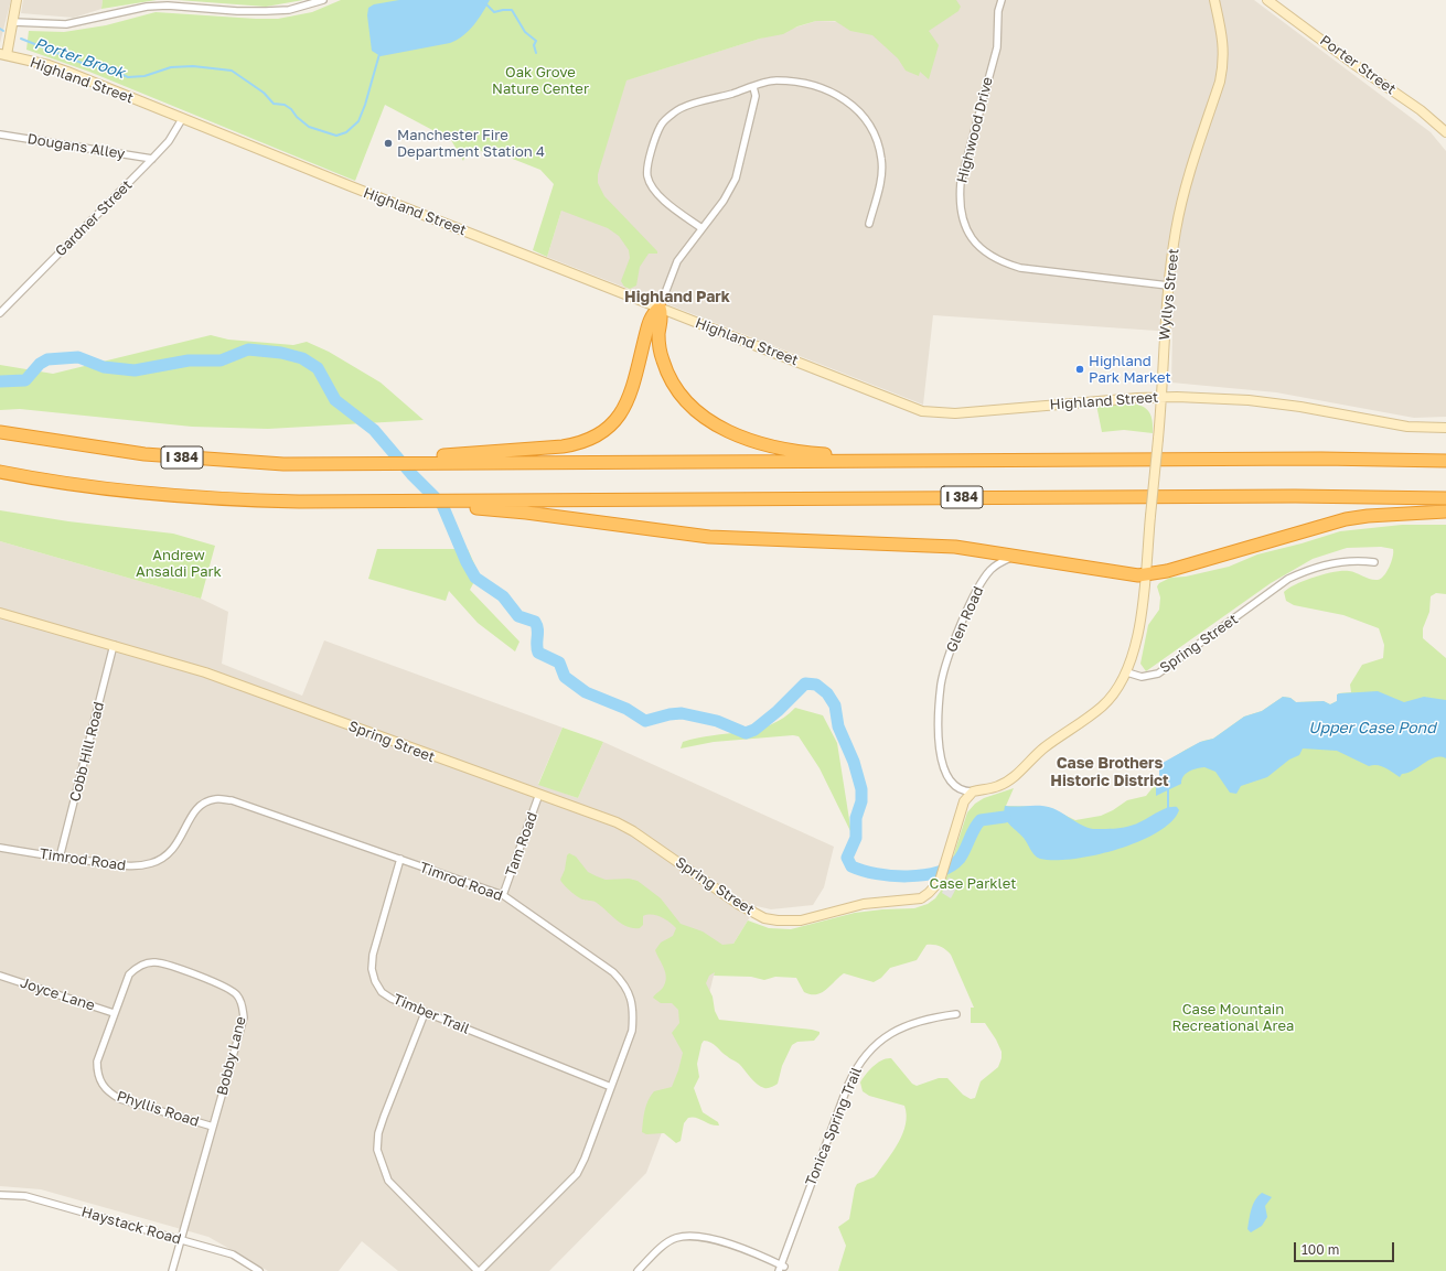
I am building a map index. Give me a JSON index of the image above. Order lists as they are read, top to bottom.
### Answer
{
  "streets": {
    "highway": ["I 384"],
    "street": [
      "Porter Street",
      "Highland Street",
      "Highwood Drive",
      "Dougans Alley",
      "Gardner Street",
      "Wyllys Street",
      "Glen Road",
      "Spring Street",
      "Cobb Hill Road",
      "Tam Road",
      "Timrod Road",
      "Joyce Lane",
      "Timber Trail",
      "Bobby Lane",
      "Phyllis Road",
      "Tonica Spring Trail",
      "Haystack Road"
    ]
  },
  "crossings": [
    ["Highland Street", "Gardner Street"],
    ["Highland Street", "Wyllys Street"],
    ["Highwood Drive", "Wyllys Street"],
    ["Dougans Alley", "Gardner Street"],
    ["Wyllys Street", "Spring Street"],
    ["Glen Road", "Spring Street"],
    ["Spring Street", "Cobb Hill Road"],
    ["Spring Street", "Tam Road"],
    ["Cobb Hill Road", "Timrod Road"],
    ["Tam Road", "Timrod Road"],
    ["Timrod Road", "Timber Trail"],
    ["Joyce Lane", "Bobby Lane"],
    ["Joyce Lane", "Phyllis Road"],
    ["Bobby Lane", "Phyllis Road"],
    ["Bobby Lane", "Haystack Road"]
  ],
  "districts": ["Highland Park", "Case Brothers Historic District"],
  "water": ["Porter Brook", "Upper Case Pond"],
  "parks": [
    "Oak Grove Nature Center",
    "Andrew Ansaldi Park",
    "Case Parklet",
    "Case Mountain Recreational Area"
  ],
  "places": ["Manchester Fire Department Station 4", "Highland Park Market"],
  "scale_bar": "100 m"
}
